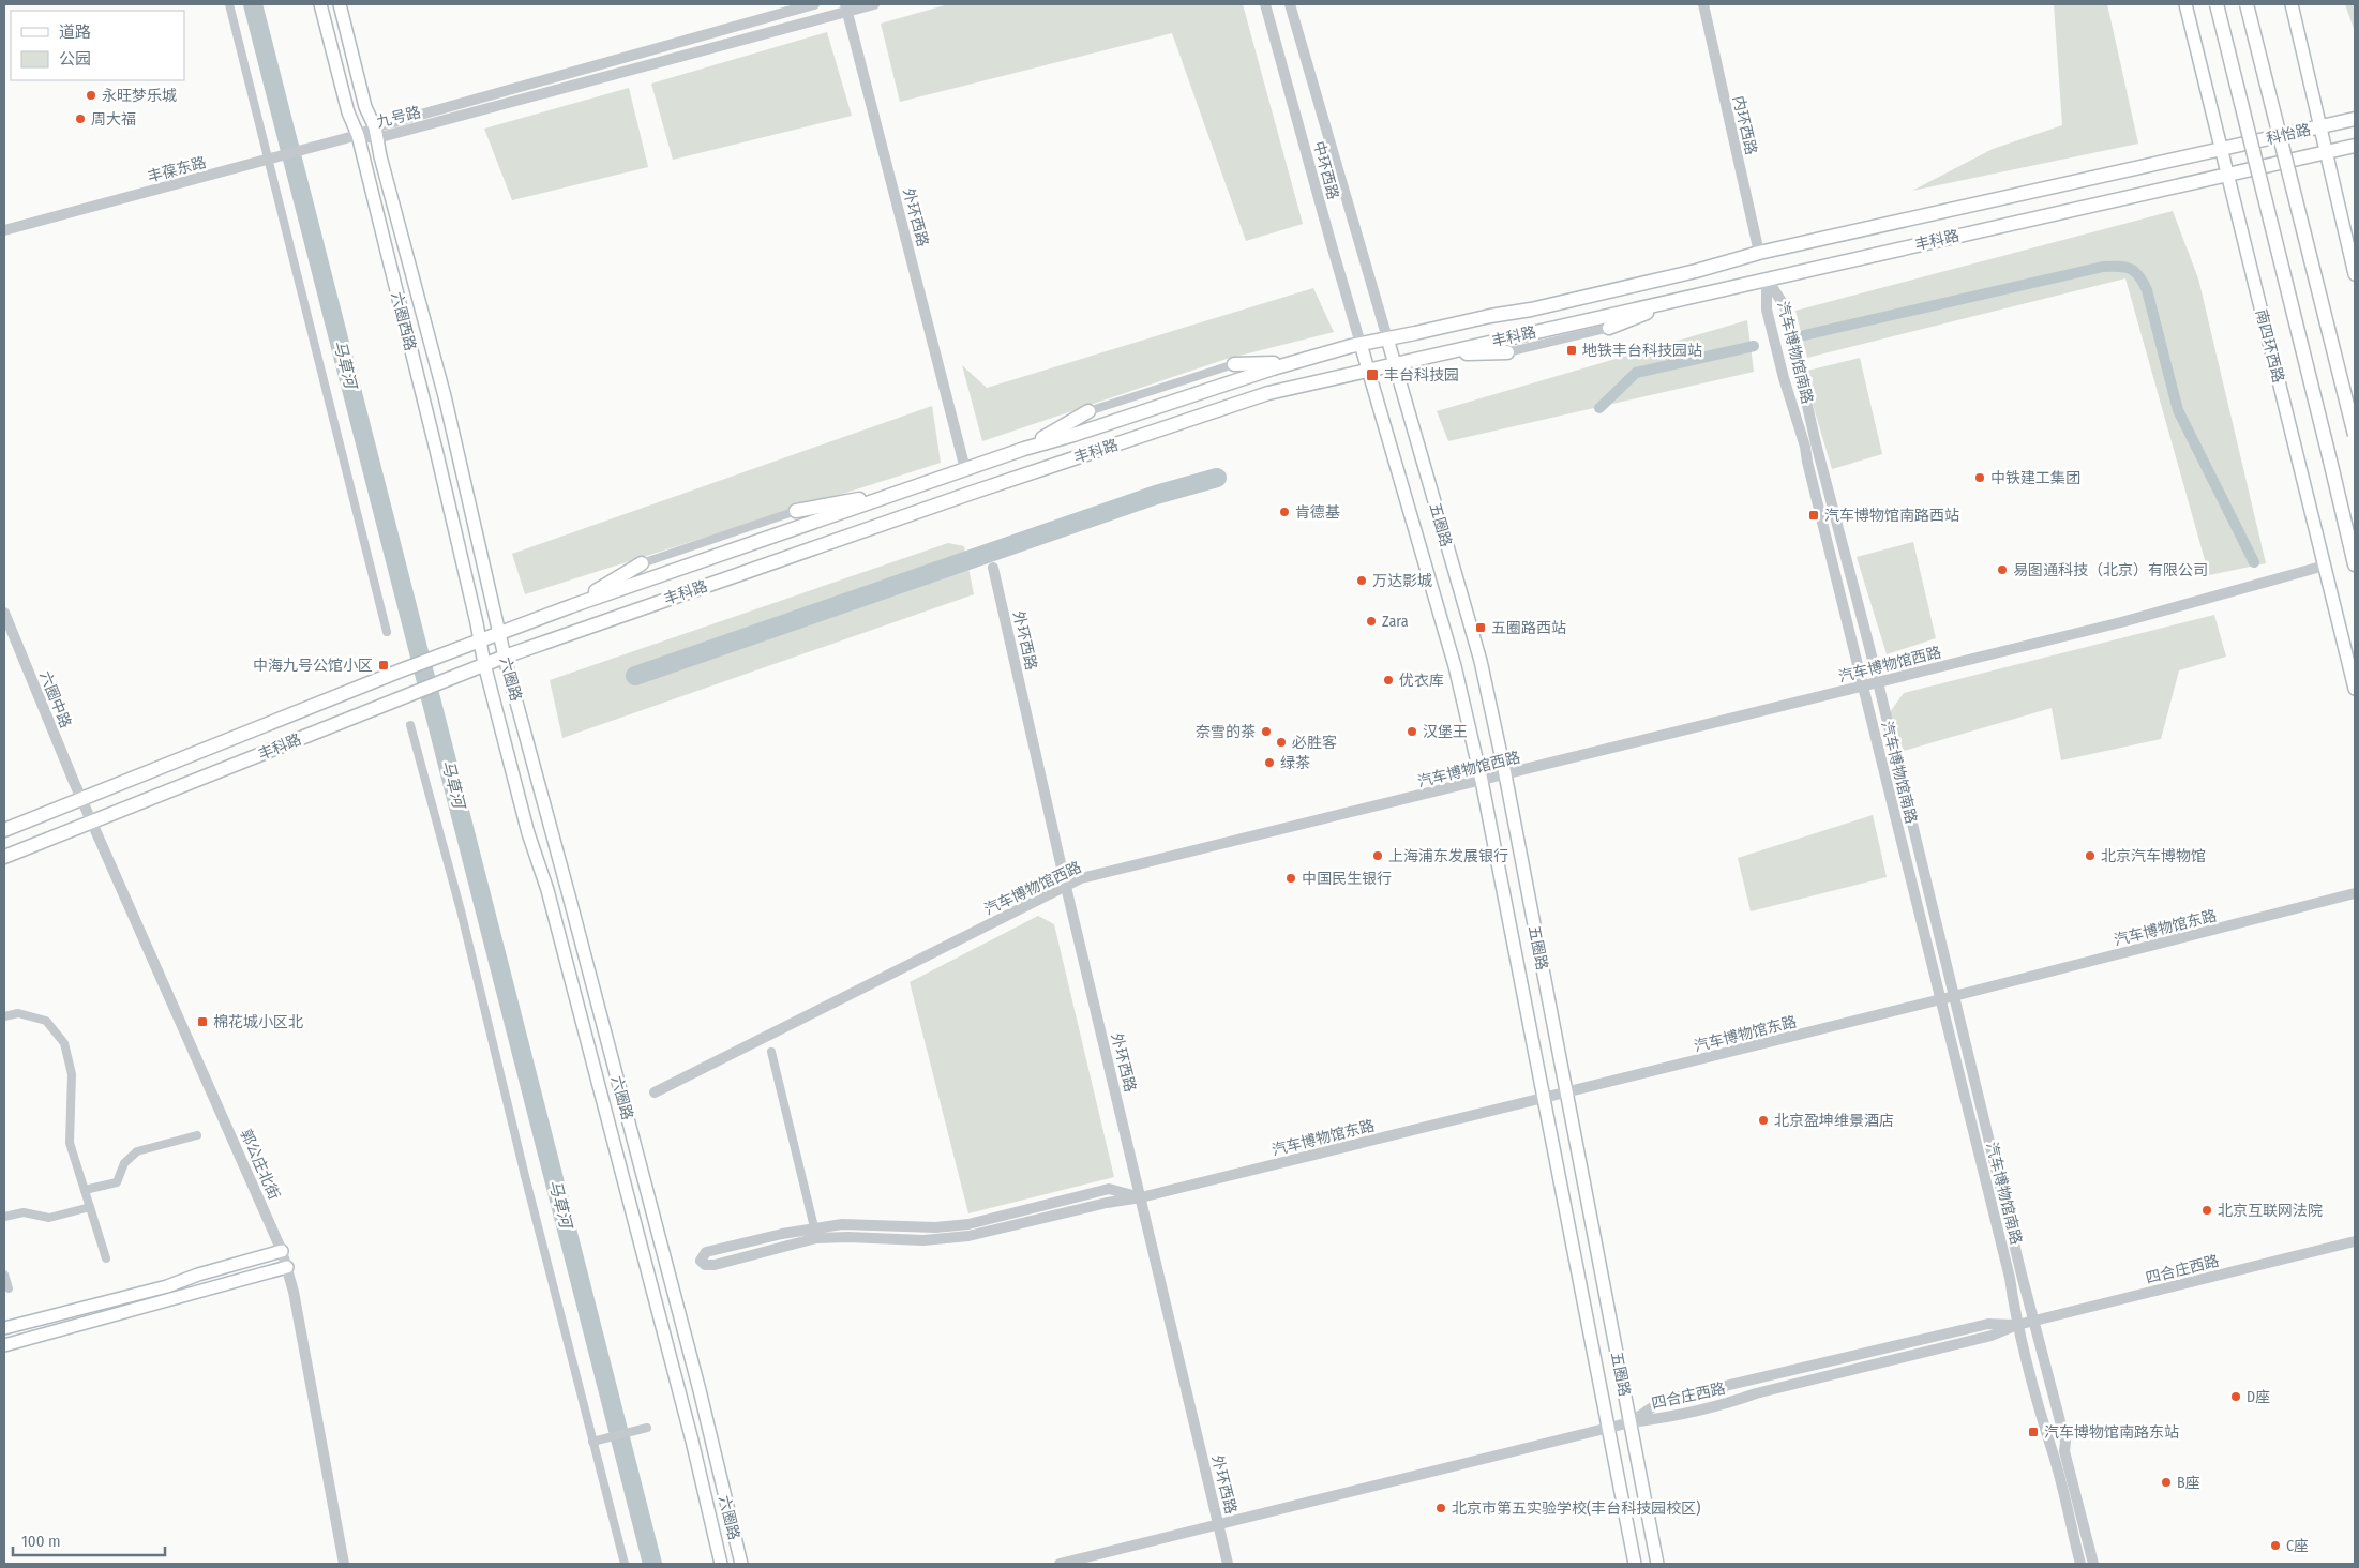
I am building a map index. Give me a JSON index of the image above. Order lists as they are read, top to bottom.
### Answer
{
  "streets": {
    "main road": [
      "科怡路",
      "丰科路",
      "六圈西路",
      "南四环西路",
      "五圈路",
      "六圈路"
    ],
    "street": [
      "九号路",
      "内环西路",
      "丰葆东路",
      "中环西路",
      "外环西路",
      "汽车博物馆南路",
      "汽车博物馆西路",
      "六圈中路",
      "汽车博物馆东路",
      "郭公庄北街",
      "四合庄西路"
    ]
  },
  "crossings": [
    ["九号路", "丰葆东路"],
    ["九号路", "外环西路"],
    ["九号路", "六圈西路"],
    ["内环西路", "丰科路"],
    ["科怡路", "丰科路"],
    ["科怡路", "南四环西路"],
    ["丰葆东路", "六圈西路"],
    ["中环西路", "丰科路"],
    ["中环西路", "五圈路"],
    ["外环西路", "丰科路"],
    ["外环西路", "汽车博物馆西路"],
    ["外环西路", "汽车博物馆东路"],
    ["丰科路", "六圈西路"],
    ["丰科路", "南四环西路"],
    ["丰科路", "汽车博物馆南路"],
    ["丰科路", "五圈路"],
    ["丰科路", "六圈路"],
    ["丰科路", "六圈中路"],
    ["丰科路", "郭公庄北街"],
    ["六圈西路", "六圈路"],
    ["南四环西路", "汽车博物馆西路"],
    ["汽车博物馆南路", "汽车博物馆西路"],
    ["汽车博物馆南路", "汽车博物馆东路"],
    ["汽车博物馆南路", "四合庄西路"],
    ["五圈路", "汽车博物馆西路"],
    ["五圈路", "汽车博物馆东路"],
    ["五圈路", "四合庄西路"],
    ["六圈中路", "郭公庄北街"]
  ],
  "water": ["马草河"],
  "places": {
    "other": [
      "永旺梦乐城",
      "周大福",
      "中铁建工集团",
      "肯德基",
      "易图通科技（北京）有限公司",
      "万达影城",
      "Zara",
      "优衣库",
      "奈雪的茶",
      "汉堡王",
      "必胜客",
      "绿茶",
      "上海浦东发展银行",
      "北京汽车博物馆",
      "中国民生银行",
      "北京盈坤维景酒店",
      "北京互联网法院",
      "D座",
      "B座",
      "北京市第五实验学校(丰台科技园校区)",
      "C座"
    ],
    "transit": [
      "地铁丰台科技园站",
      "丰台科技园",
      "汽车博物馆南路西站",
      "五圈路西站",
      "中海九号公馆小区",
      "棉花城小区北",
      "汽车博物馆南路东站"
    ]
  },
  "legend": ["道路", "公园"],
  "scale_bar": "100 m"
}
